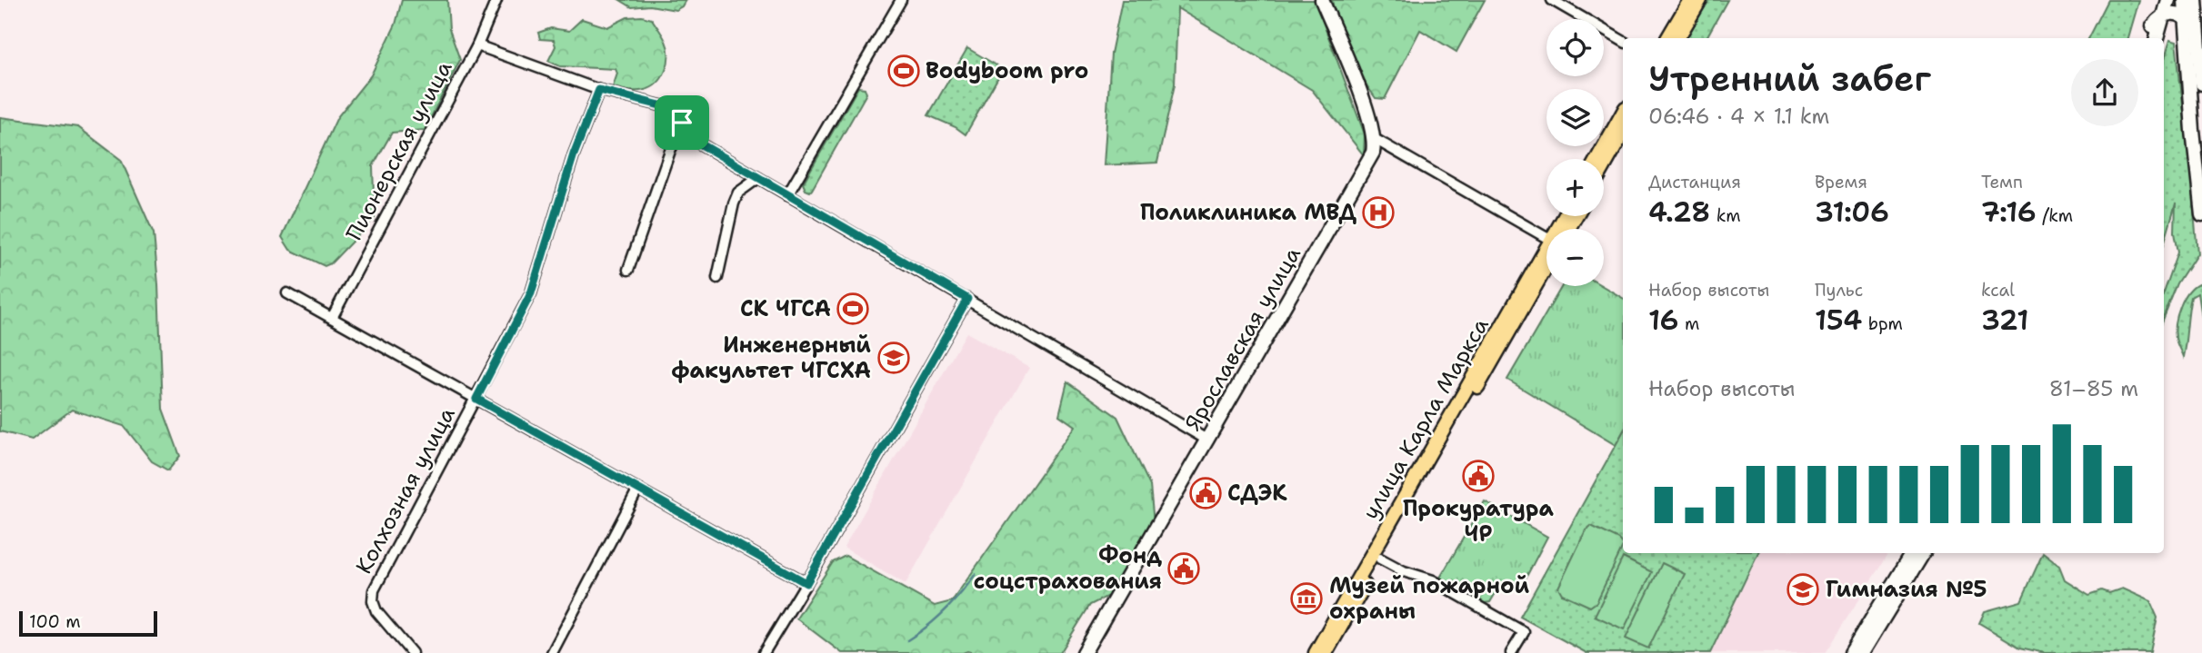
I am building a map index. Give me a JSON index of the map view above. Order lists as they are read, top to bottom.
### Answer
{
  "streets": {
    "main road": ["улица Карла Маркса"],
    "street": ["Пионерская улица", "Ярославская улица", "Колхозная улица"]
  },
  "places": {
    "sports": ["Bodyboom pro", "СК ЧГСА"],
    "hospital": ["Поликлиника МВД"],
    "school or university": ["Инженерный факультет ЧГСХА", "Гимназия №5"],
    "public building": ["Прокуратура ЧР", "СДЭК", "Фонд соцстрахования"],
    "museum": ["Музей пожарной охраны"]
  },
  "scale_bar": "100 m",
  "page": {
    "map_buttons": ["+", "−"],
    "heading": ["Утренний забег", "06:46 · 4 × 1.1 km"],
    "stats": [
      ["Дистанция", "4.28 km"],
      ["Время", "31:06"],
      ["Темп", "7:16 /km"],
      ["Набор высоты", "16 m"],
      ["Пульс", "154 bpm"],
      ["kcal", "321"]
    ],
    "chart": ["Набор высоты", "81–85 m"],
    "scale": "100 m"
  }
}
